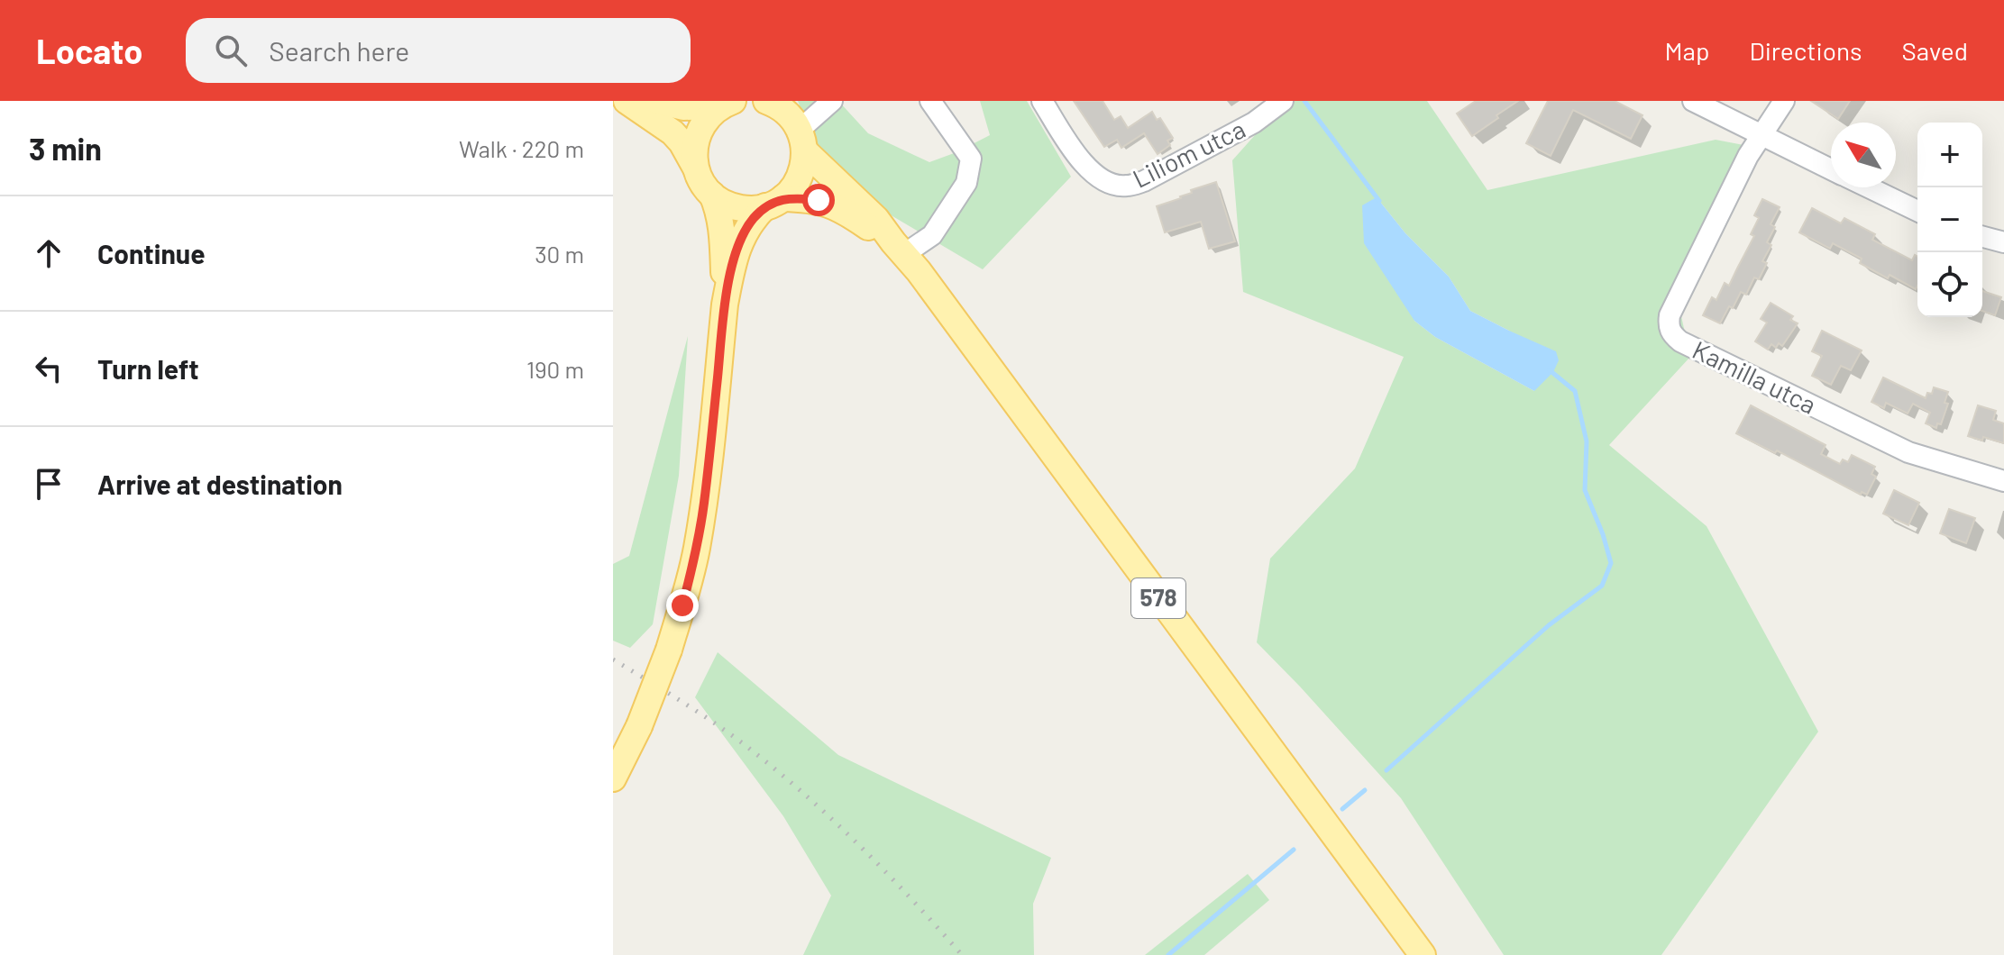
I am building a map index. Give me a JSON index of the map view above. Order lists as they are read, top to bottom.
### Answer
{
  "streets": {
    "main road": ["578"],
    "street": ["Liliom utca", "Kamilla utca"]
  },
  "north": "top left",
  "page": {
    "header": "Locato",
    "search": "Search here",
    "nav": ["Map", "Directions", "Saved"],
    "heading": ["3 min", "Walk · 220 m"],
    "map_buttons": ["+", "−"],
    "list": [
      ["Continue", "30 m"],
      ["Turn left", "190 m"],
      "Arrive at destination"
    ]
  }
}
